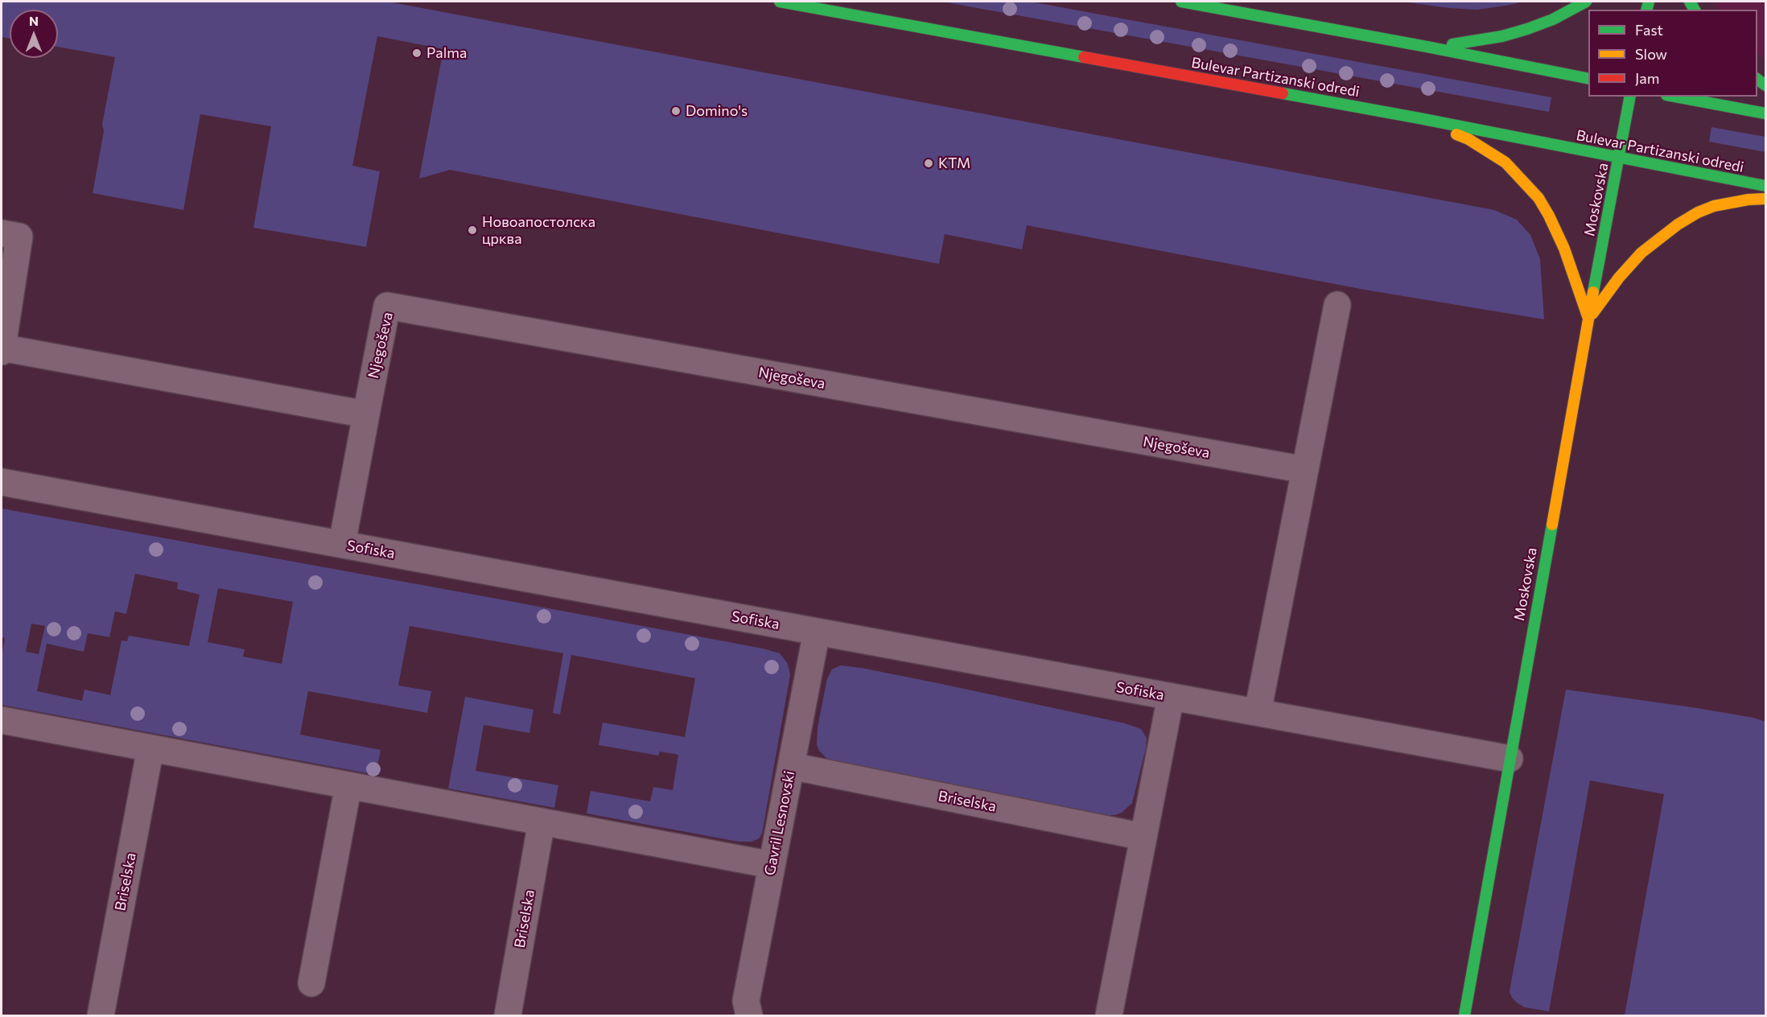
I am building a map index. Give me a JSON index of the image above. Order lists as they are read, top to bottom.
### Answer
{
  "streets": {
    "street": [
      "Bulevar Partizanski odredi",
      "Moskovska",
      "Njegoševa",
      "Sofiska",
      "Briselska",
      "Gavril Lesnovski"
    ]
  },
  "crossings": [
    ["Bulevar Partizanski odredi", "Moskovska"],
    ["Moskovska", "Sofiska"],
    ["Njegoševa", "Sofiska"],
    ["Sofiska", "Gavril Lesnovski"],
    ["Briselska", "Gavril Lesnovski"]
  ],
  "places": [
    "Palma",
    "Domino's",
    "KTM",
    "Новоапостолска црква"
  ],
  "legend": ["Fast", "Slow", "Jam"],
  "north": "top"
}
